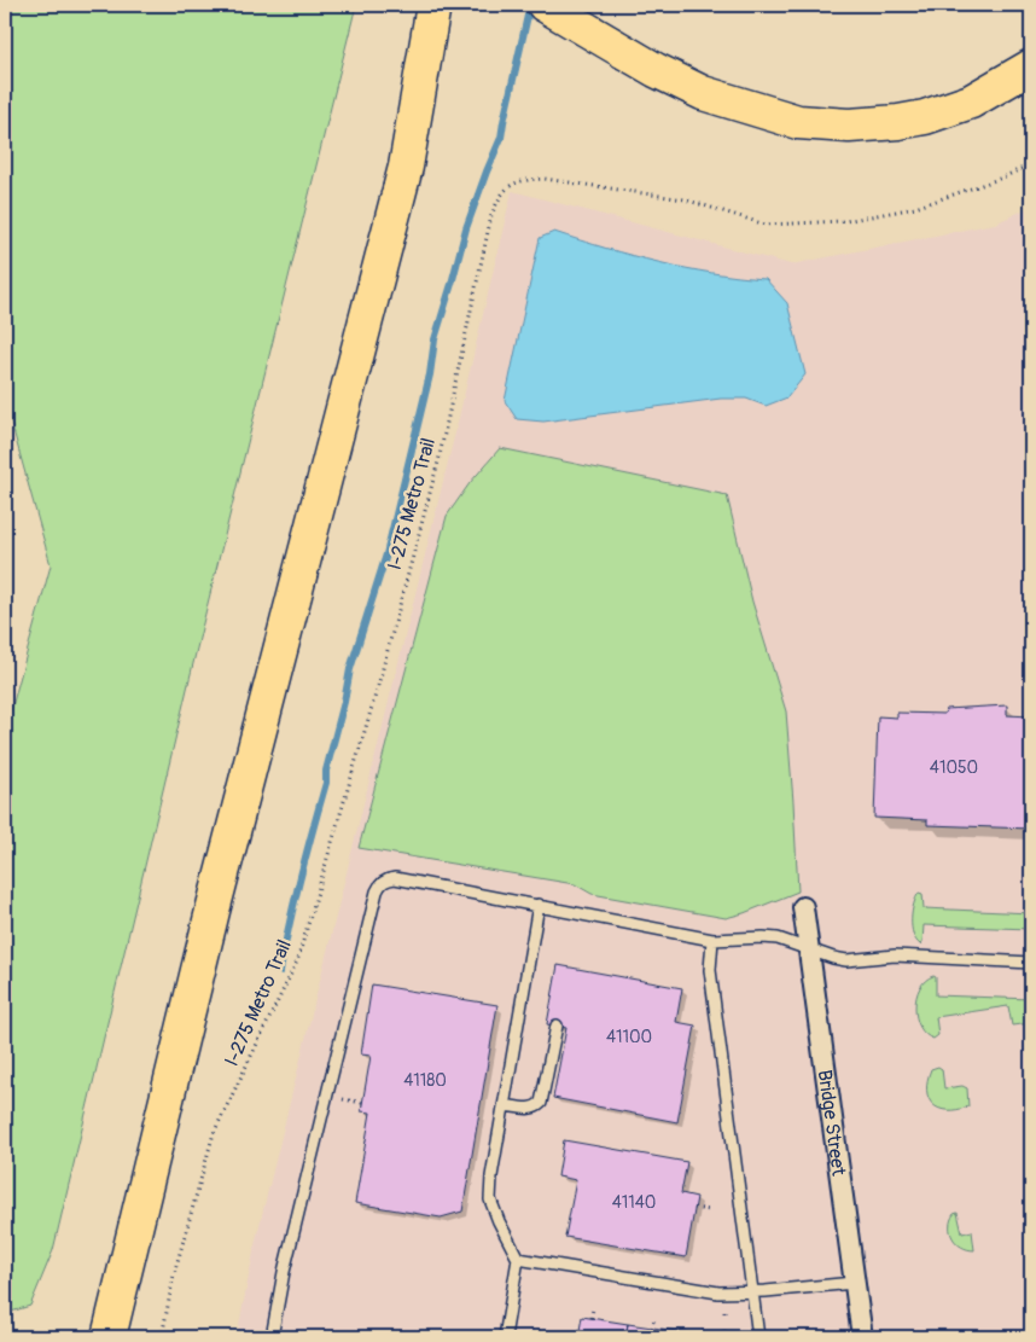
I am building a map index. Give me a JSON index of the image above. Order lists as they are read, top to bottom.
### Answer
{
  "streets": {
    "street": ["Bridge Street"],
    "path": ["I-275 Metro Trail"]
  },
  "house_numbers": [
    "41050",
    "41100",
    "41180",
    "41140"
  ]
}
